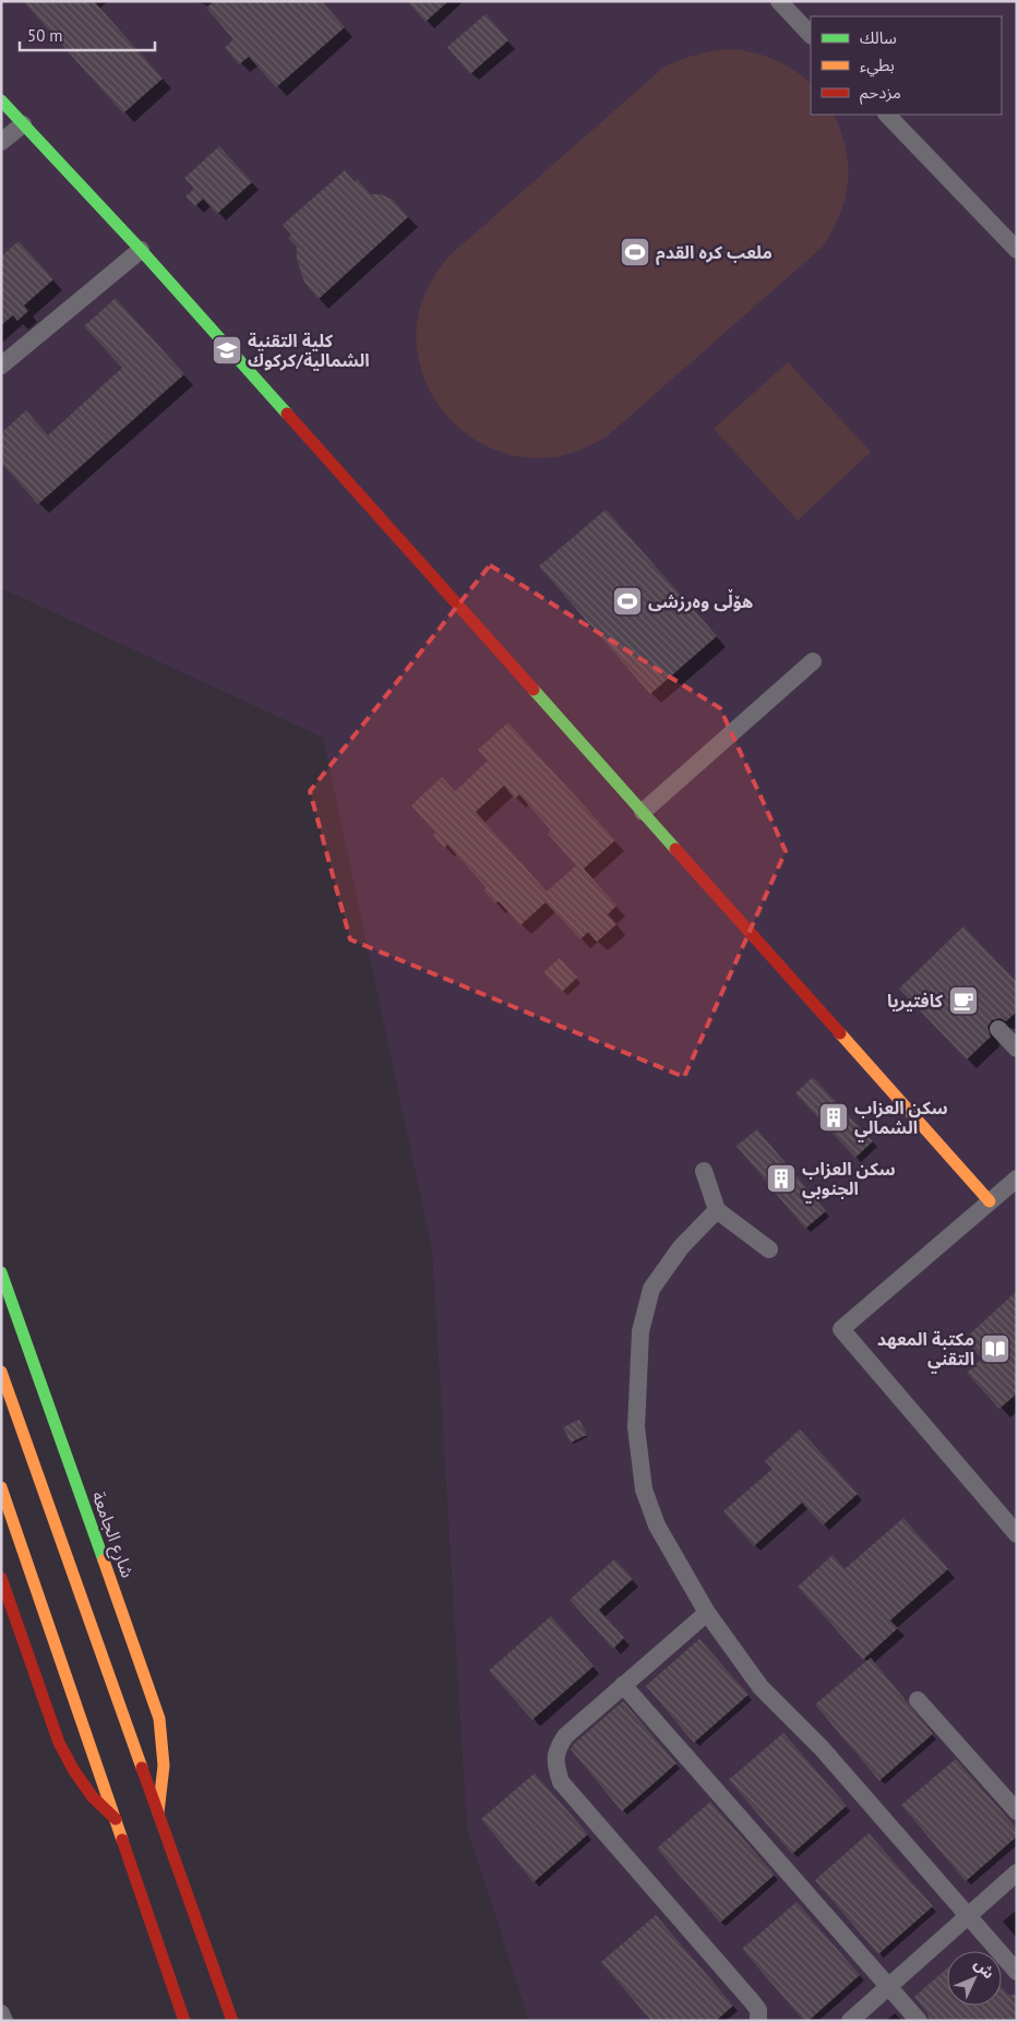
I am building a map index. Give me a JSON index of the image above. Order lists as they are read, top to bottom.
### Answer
{
  "streets": {
    "street": ["شارع الجامعة"]
  },
  "places": {
    "sports": ["ملعب كره القدم", "هۆڵی وەرزشی"],
    "school or university": ["كلية التقنية الشمالية/كركوك"],
    "cafe": ["کافتیریا"],
    "building": ["سكن العزاب الشمالي", "سكن العزاب الجنوبي"],
    "library": ["مكتبة المعهد التقني"]
  },
  "legend": ["سالك", "بطيء", "مزدحم"],
  "scale_bar": "50 m",
  "north": "top right"
}
